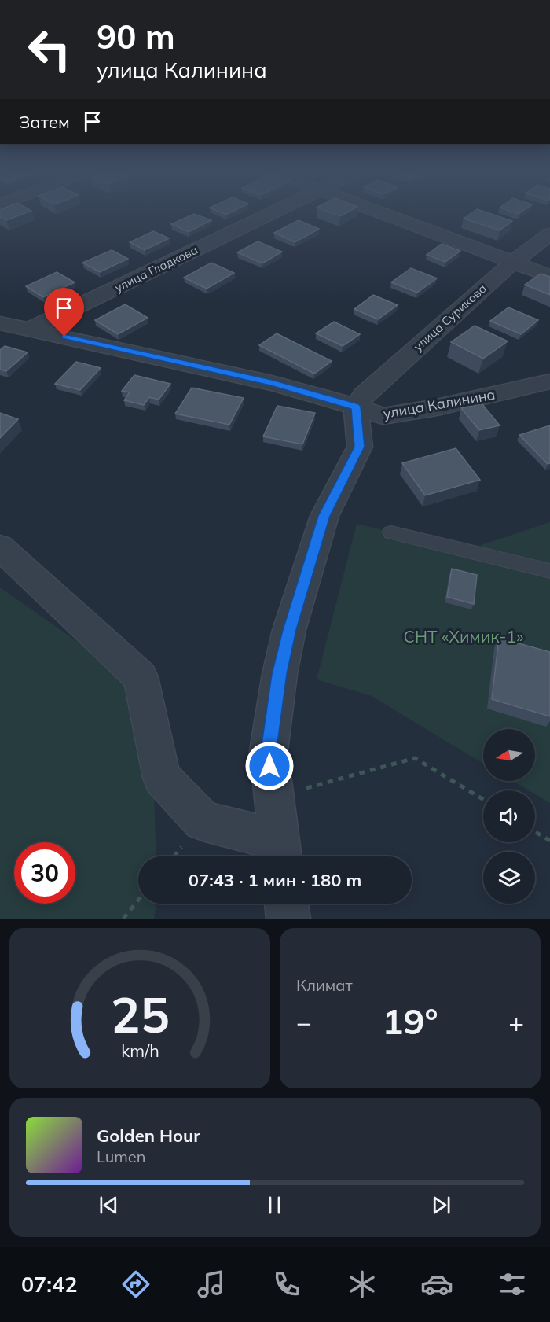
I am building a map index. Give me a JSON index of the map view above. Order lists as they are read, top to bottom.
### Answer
{
  "streets": {
    "street": ["улица Гладкова", "улица Сурикова", "улица Калинина"]
  },
  "crossings": [
    ["улица Гладкова", "улица Калинина"],
    ["улица Сурикова", "улица Калинина"]
  ],
  "parks": ["СНТ «Химик-1»"],
  "north": "left",
  "page": {
    "turn": ["90 m", "улица Калинина"],
    "then": "Затем",
    "limit": "30",
    "trip": "07:43 · 1 мин · 180 m",
    "tile": "Климат",
    "heat": ["−", "19°", "+"],
    "song": ["Golden Hour", "Lumen"],
    "tabs": "07:42",
    "gauge": ["25", "km/h"]
  }
}
